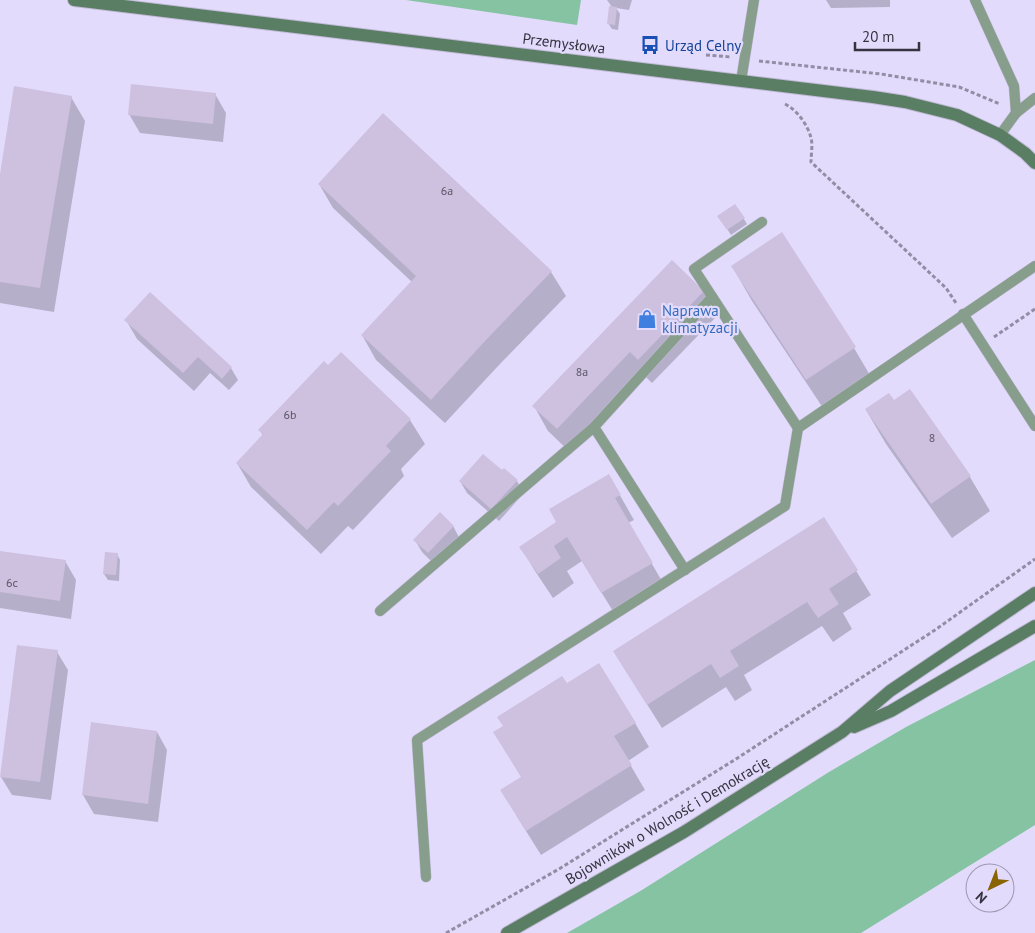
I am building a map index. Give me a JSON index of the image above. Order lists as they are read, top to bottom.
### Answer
{
  "streets": {
    "street": ["Przemysłowa", "Bojowników o Wolność i Demokrację"]
  },
  "places": {
    "bus stop": ["Urząd Celny"],
    "shop": ["Naprawa klimatyzacji"]
  },
  "house_numbers": [
    "6a",
    "8a",
    "6b",
    "8",
    "6c"
  ],
  "scale_bar": "20 m",
  "north": "bottom left"
}
